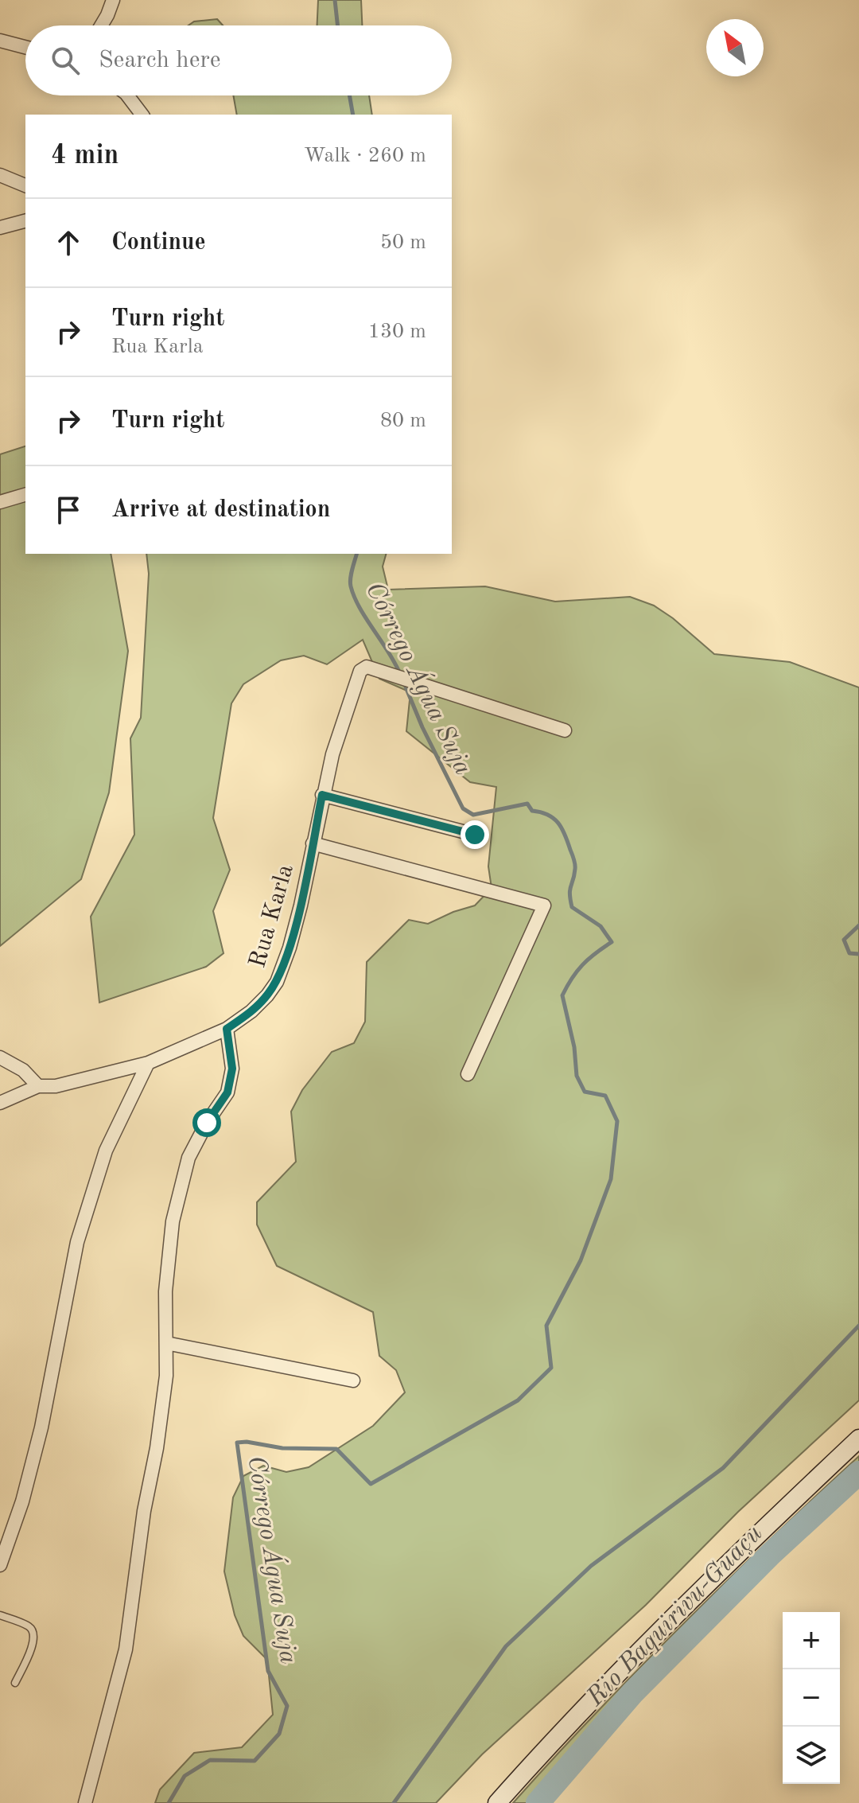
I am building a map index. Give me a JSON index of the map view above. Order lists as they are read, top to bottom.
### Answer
{
  "streets": {
    "street": ["Rua Karla"]
  },
  "water": ["Córrego Água Suja", "Rio Baquirivu-Guaçu"],
  "north": "top left",
  "page": {
    "search": "Search here",
    "heading": ["4 min", "Walk · 260 m"],
    "list": [
      ["Continue", "50 m"],
      ["Turn right", "Rua Karla", "130 m"],
      ["Turn right", "80 m"],
      "Arrive at destination"
    ],
    "map_buttons": ["+", "−"]
  }
}
